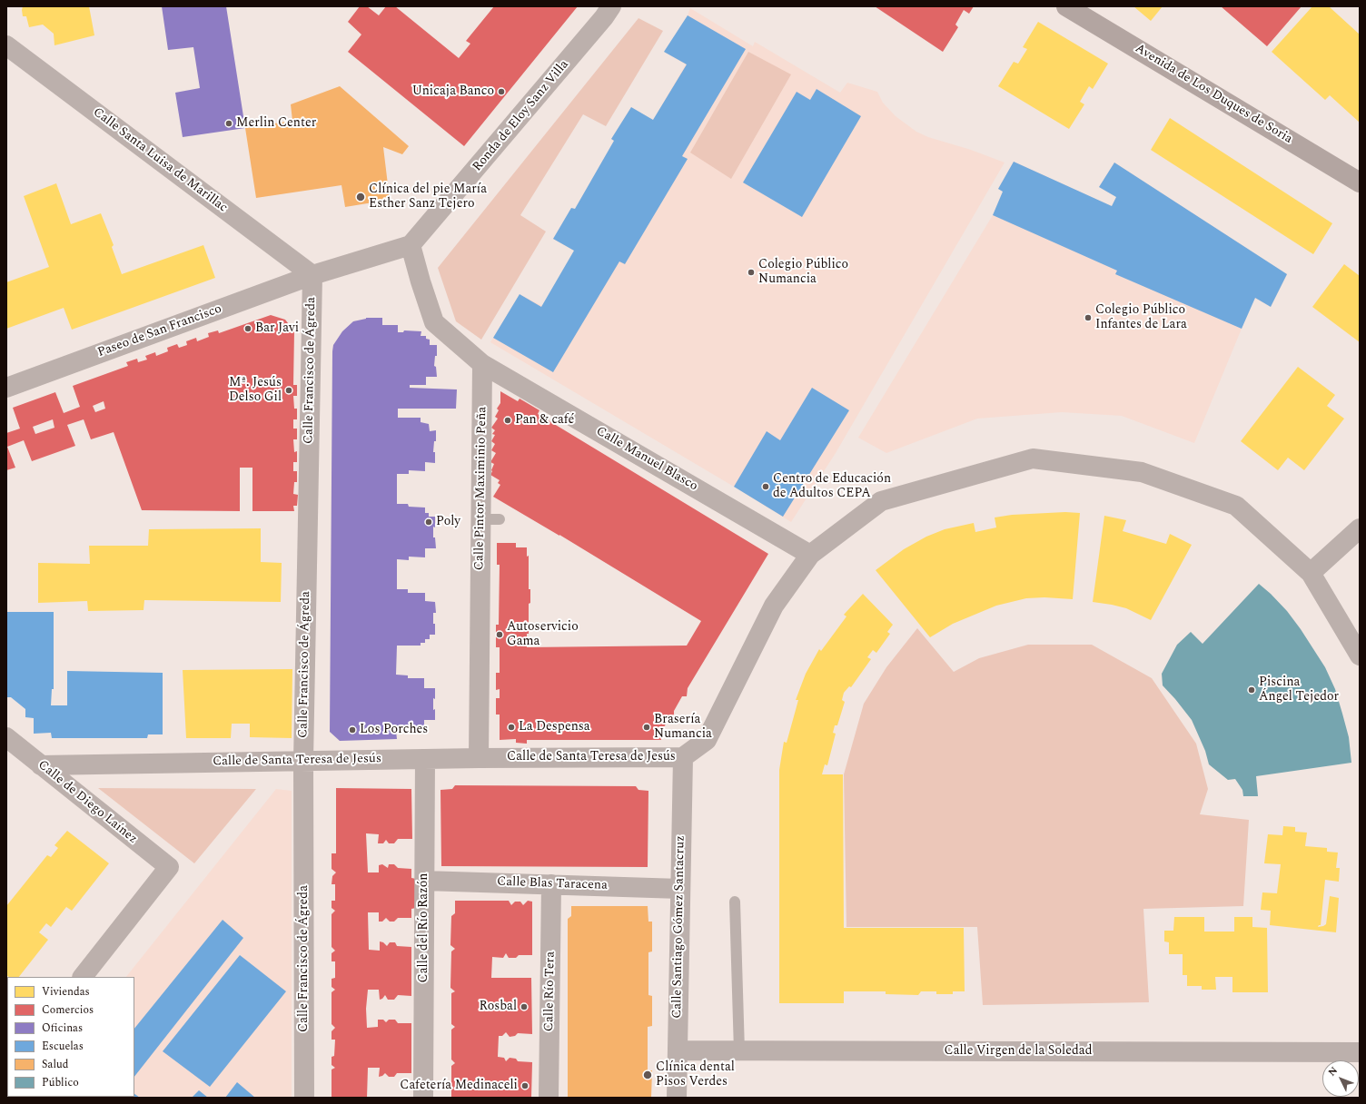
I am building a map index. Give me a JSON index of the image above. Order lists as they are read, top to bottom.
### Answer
{
  "streets": {
    "street": [
      "Avenida de Los Duques de Soria",
      "Ronda de Eloy Sanz Villa",
      "Calle Santa Luisa de Marillac",
      "Paseo de San Francisco",
      "Calle Francisco de Ágreda",
      "Calle Manuel Blasco",
      "Calle Pintor Maximinio Peña",
      "Calle de Santa Teresa de Jesús",
      "Calle de Diego Laínez",
      "Calle Blas Taracena",
      "Calle Santiago Gómez Santacruz",
      "Calle del Río Razón",
      "Calle Río Tera",
      "Calle Virgen de la Soledad"
    ]
  },
  "crossings": [
    ["Calle Santa Luisa de Marillac", "Paseo de San Francisco"],
    ["Calle Santa Luisa de Marillac", "Calle Francisco de Ágreda"],
    ["Paseo de San Francisco", "Calle Francisco de Ágreda"],
    ["Calle Francisco de Ágreda", "Calle de Santa Teresa de Jesús"],
    ["Calle Manuel Blasco", "Calle Pintor Maximinio Peña"],
    ["Calle Manuel Blasco", "Calle de Santa Teresa de Jesús"],
    ["Calle Pintor Maximinio Peña", "Calle de Santa Teresa de Jesús"],
    ["Calle de Santa Teresa de Jesús", "Calle de Diego Laínez"],
    ["Calle de Santa Teresa de Jesús", "Calle Santiago Gómez Santacruz"],
    ["Calle de Santa Teresa de Jesús", "Calle del Río Razón"],
    ["Calle Blas Taracena", "Calle Santiago Gómez Santacruz"],
    ["Calle Blas Taracena", "Calle del Río Razón"],
    ["Calle Blas Taracena", "Calle Río Tera"],
    ["Calle Santiago Gómez Santacruz", "Calle Virgen de la Soledad"]
  ],
  "places": [
    "Unicaja Banco",
    "Merlin Center",
    "Clínica del pie María Esther Sanz Tejero",
    "Colegio Público Numancia",
    "Colegio Público Infantes de Lara",
    "Bar Javi",
    "Mª. Jesús Delso Gil",
    "Pan & café",
    "Centro de Educación de Adultos CEPA",
    "Poly",
    "Autoservicio Gama",
    "Piscina Ángel Tejedor",
    "La Despensa",
    "Brasería Numancia",
    "Los Porches",
    "Rosbal",
    "Clínica dental Pisos Verdes",
    "Cafetería Medinaceli"
  ],
  "legend": [
    "Viviendas",
    "Comercios",
    "Oficinas",
    "Escuelas",
    "Salud",
    "Público"
  ],
  "north": "top left"
}
